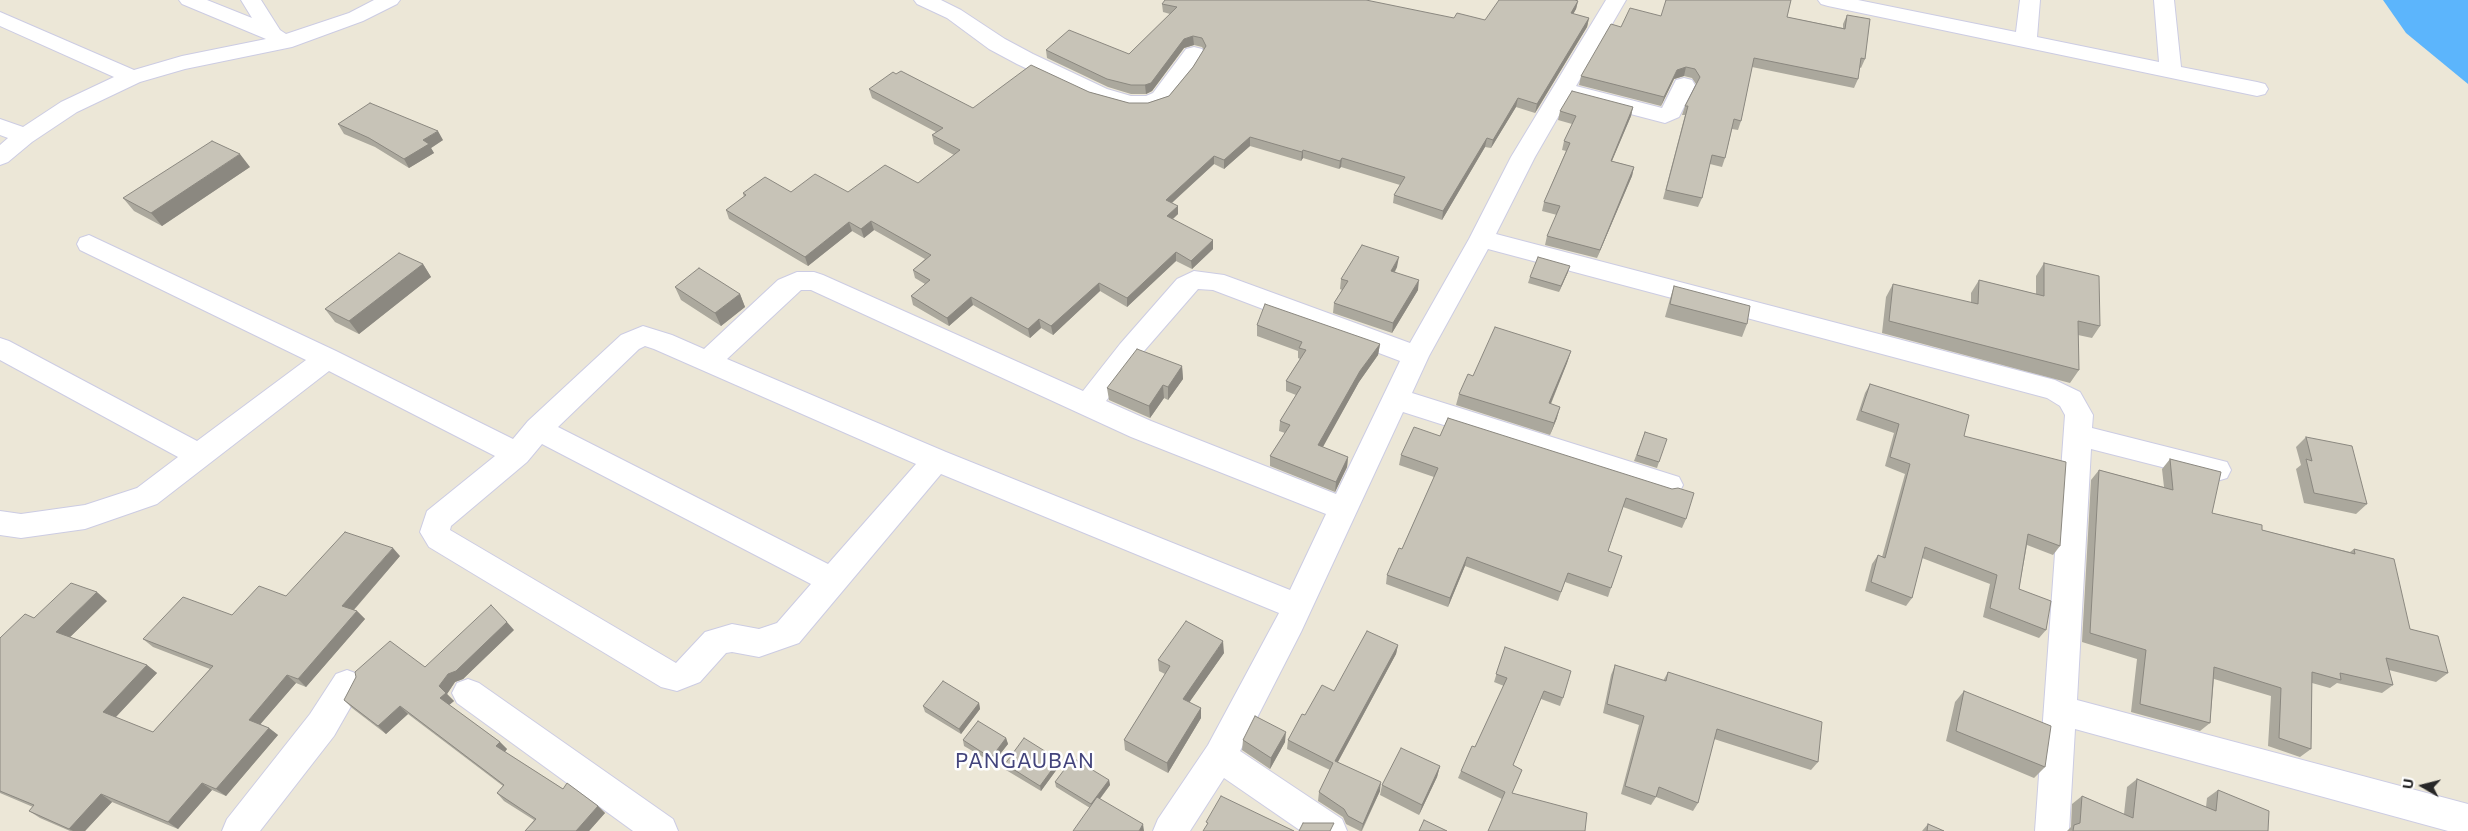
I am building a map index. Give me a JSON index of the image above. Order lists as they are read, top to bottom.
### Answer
{
  "districts": ["PANGAUBAN"],
  "north": "left"
}
